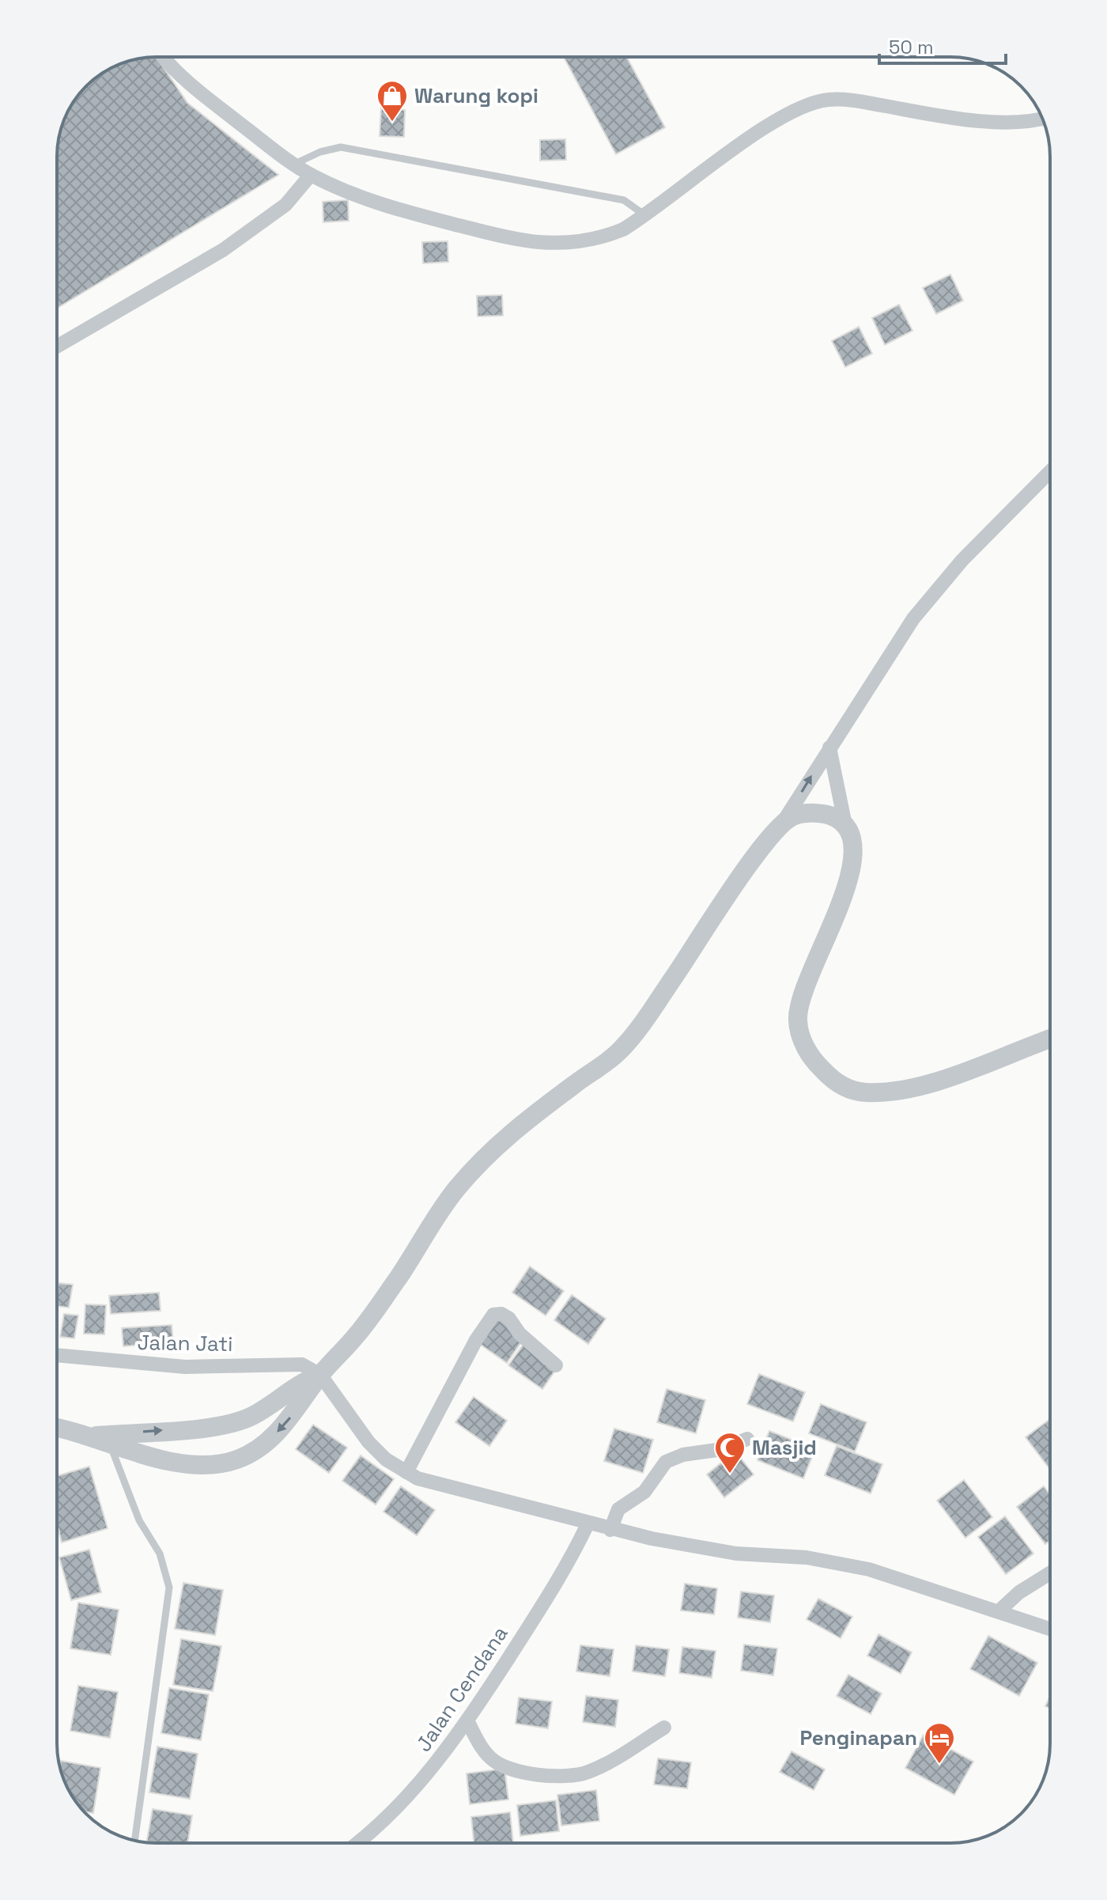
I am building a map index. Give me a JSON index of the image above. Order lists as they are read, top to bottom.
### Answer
{
  "streets": {
    "street": ["Jalan Jati", "Jalan Cendana"]
  },
  "places": {
    "shop": ["Warung kopi"],
    "mosque": ["Masjid"],
    "hotel": ["Penginapan"]
  },
  "scale_bar": "50 m"
}
